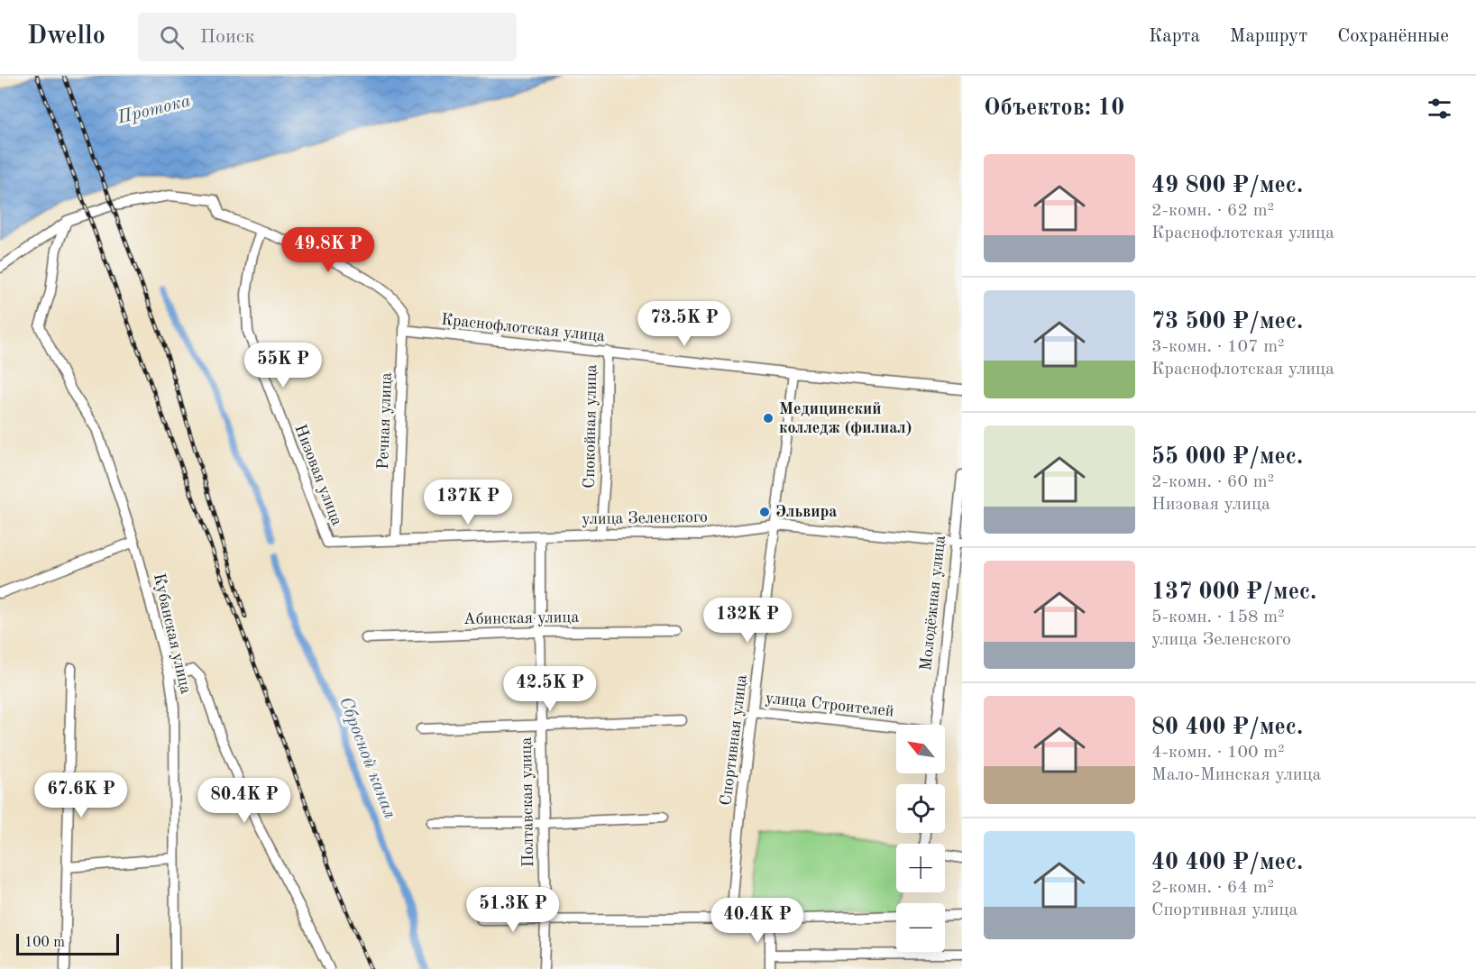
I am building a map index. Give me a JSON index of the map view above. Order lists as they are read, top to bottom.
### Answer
{
  "streets": {
    "street": [
      "Краснофлотская улица",
      "Речная улица",
      "Спокойная улица",
      "Низовая улица",
      "улица Зеленского",
      "Молодёжная улица",
      "Абинская улица",
      "Кубанская улица",
      "улица Строителей",
      "Спортивная улица",
      "Полтавская улица"
    ]
  },
  "crossings": [
    ["Краснофлотская улица", "Речная улица"],
    ["Краснофлотская улица", "Спокойная улица"],
    ["Краснофлотская улица", "Спортивная улица"],
    ["Речная улица", "Низовая улица"],
    ["Речная улица", "улица Зеленского"],
    ["Спокойная улица", "улица Зеленского"],
    ["Низовая улица", "улица Зеленского"],
    ["улица Зеленского", "Молодёжная улица"],
    ["улица Зеленского", "Спортивная улица"],
    ["улица Зеленского", "Полтавская улица"],
    ["Абинская улица", "Полтавская улица"],
    ["улица Строителей", "Спортивная улица"]
  ],
  "water": ["Протока", "Сбросной канал"],
  "places": ["Медицинский колледж (филиал)", "Эльвира"],
  "scale_bar": "100 m",
  "north": "top left",
  "page": {
    "header": "Dwello",
    "search": "Поиск",
    "nav": ["Карта", "Маршрут", "Сохранённые"],
    "heading": "Объектов: 10",
    "list": [
      {
        "name": "49 800 ₽/мес.",
        "note": "2-комн. · 62 m² · Краснофлотская улица"
      },
      {
        "name": "73 500 ₽/мес.",
        "note": "3-комн. · 107 m² · Краснофлотская улица"
      },
      {
        "name": "55 000 ₽/мес.",
        "note": "2-комн. · 60 m² · Низовая улица"
      },
      {
        "name": "137 000 ₽/мес.",
        "note": "5-комн. · 158 m² · улица Зеленского"
      },
      {
        "name": "80 400 ₽/мес.",
        "note": "4-комн. · 100 m² · Мало-Минская улица"
      },
      {
        "name": "40 400 ₽/мес.",
        "note": "2-комн. · 64 m² · Спортивная улица"
      }
    ],
    "price": [
      "49.8K ₽",
      "73.5K ₽",
      "55K ₽",
      "137K ₽",
      "132K ₽",
      "42.5K ₽",
      "67.6K ₽",
      "80.4K ₽",
      "51.3K ₽",
      "40.4K ₽"
    ],
    "map_buttons": ["+", "−"],
    "scale": "100 m"
  }
}
